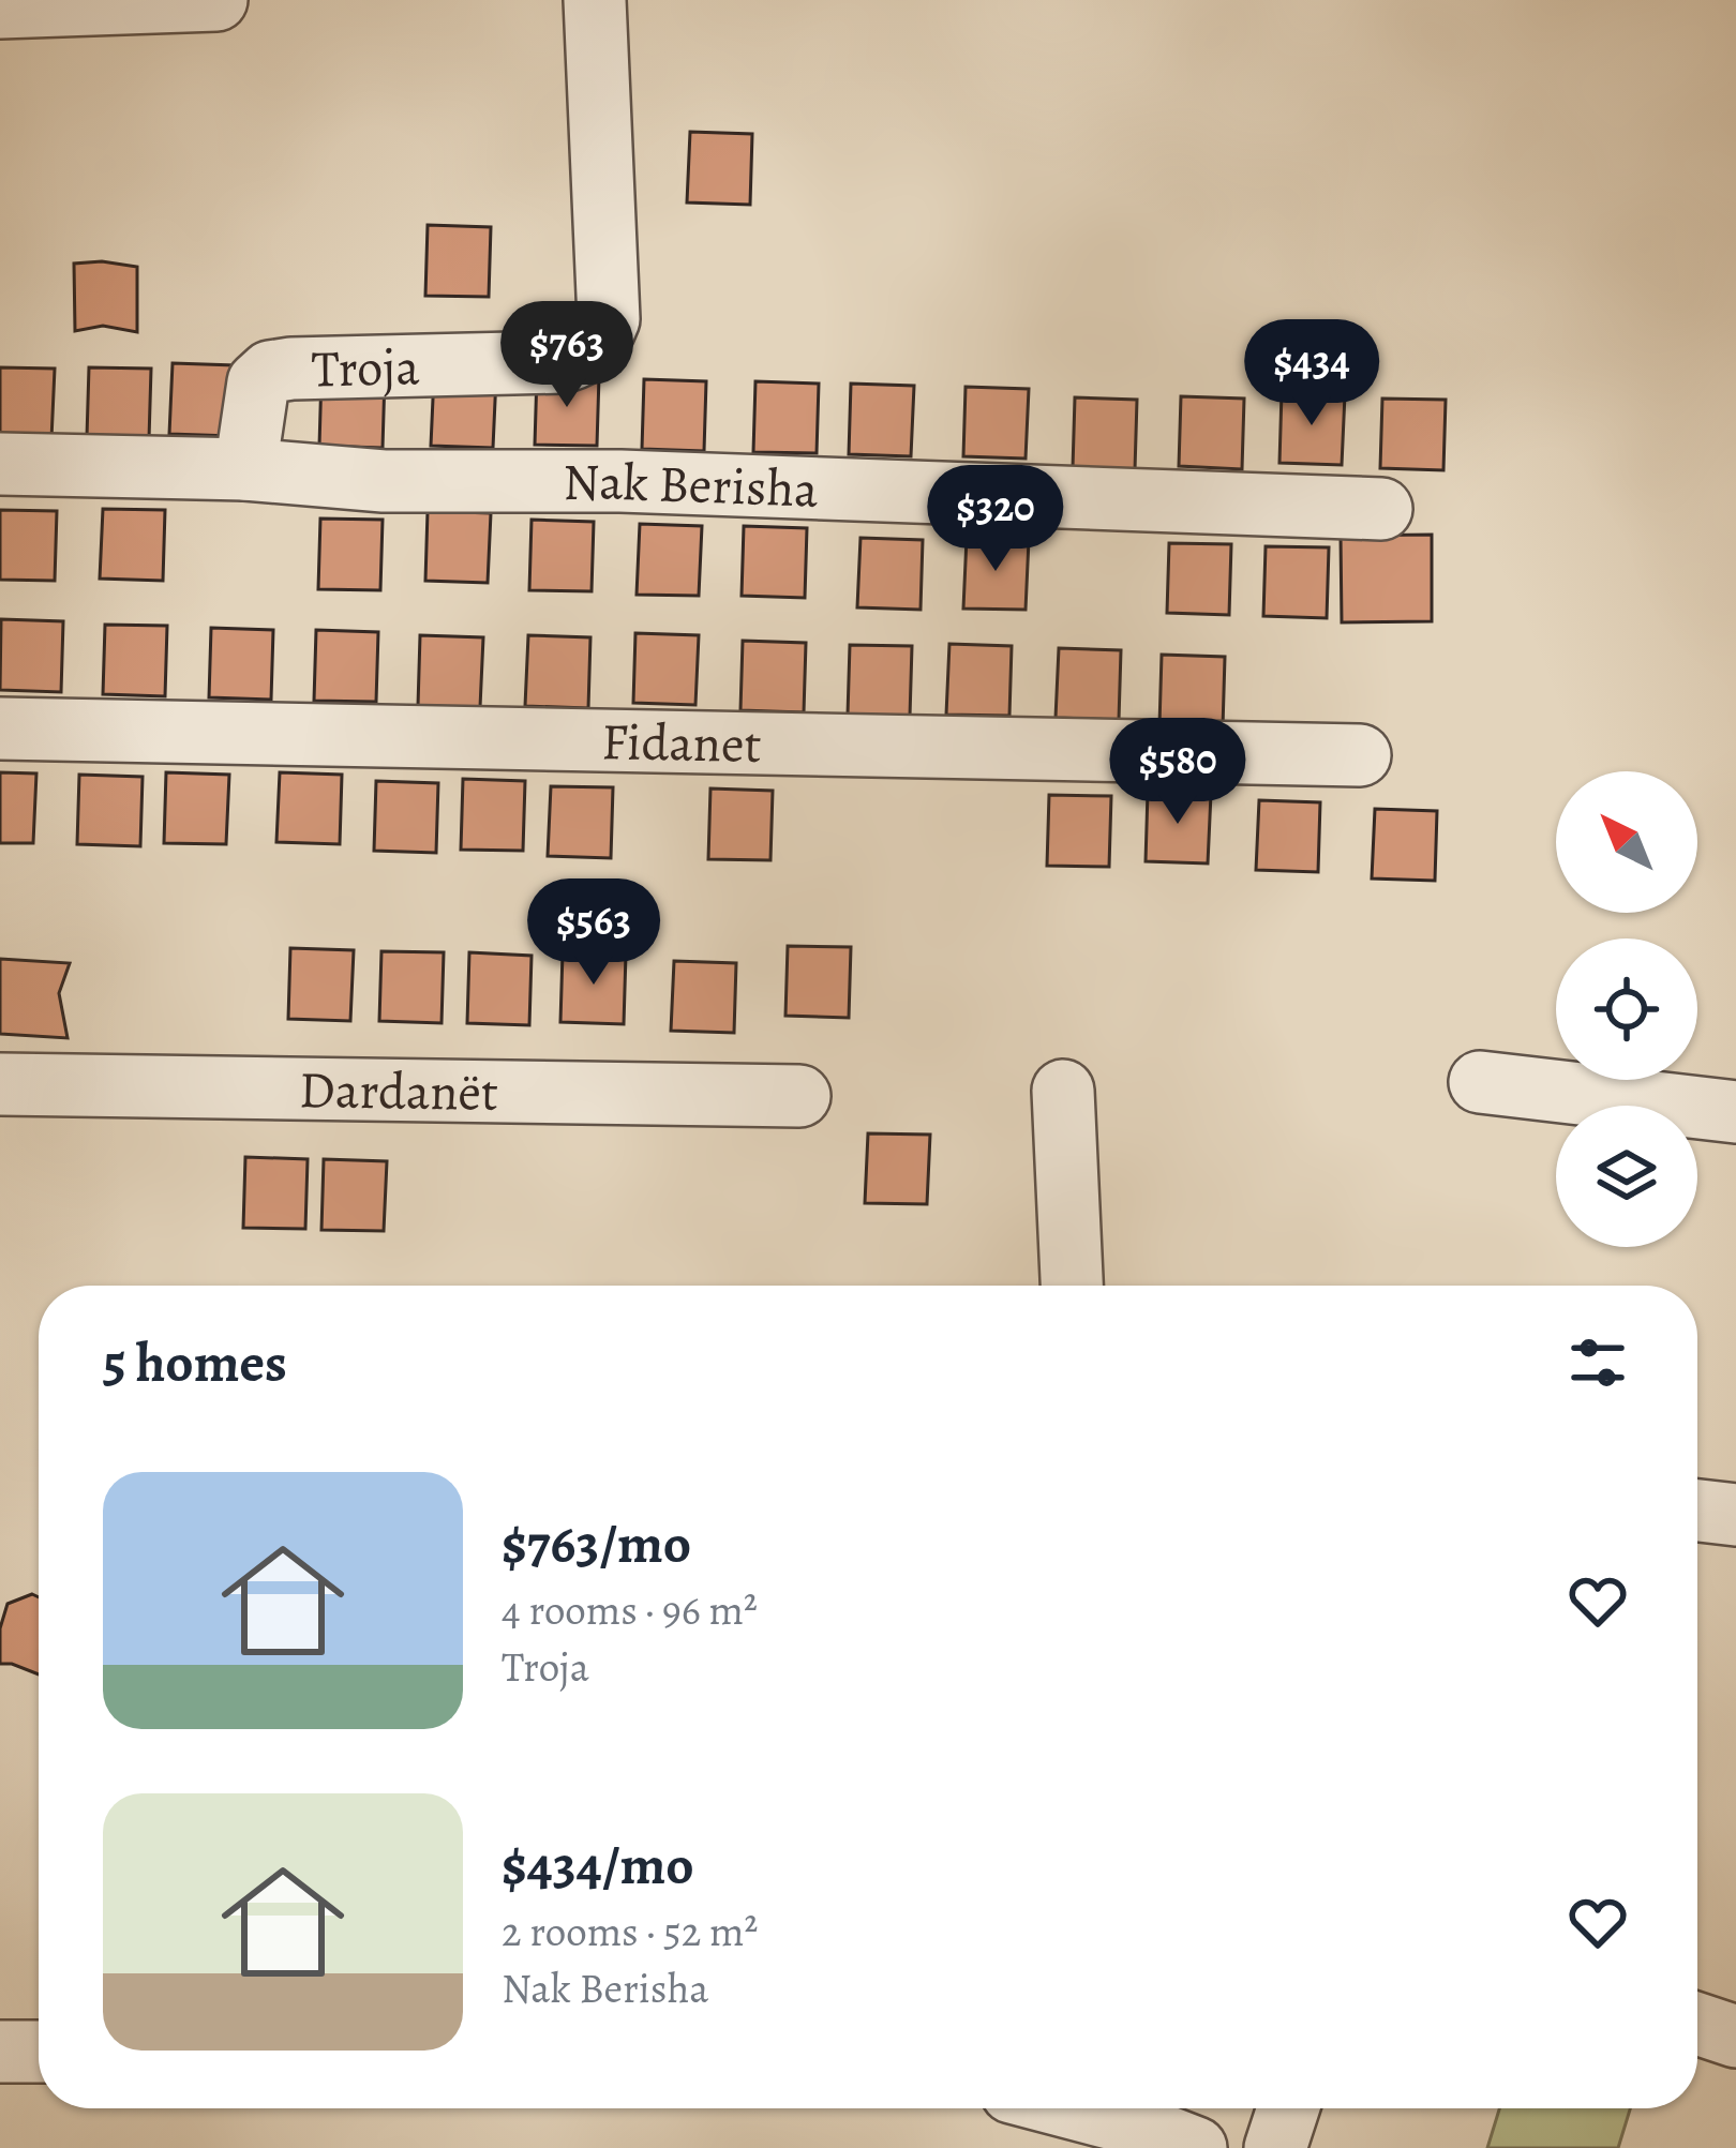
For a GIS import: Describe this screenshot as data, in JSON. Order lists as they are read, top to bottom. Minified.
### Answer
{"streets":{"street":["Troja","Nak Berisha","Fidanet","Dardanët"]},"crossings":[["Troja","Nak Berisha"]],"north":"top left","page":{"price":["$763","$434","$320","$580","$563"],"heading":"5 homes","list":[{"name":"$763/mo","note":"4 rooms · 96 m² · Troja"},{"name":"$434/mo","note":"2 rooms · 52 m² · Nak Berisha"}]}}
